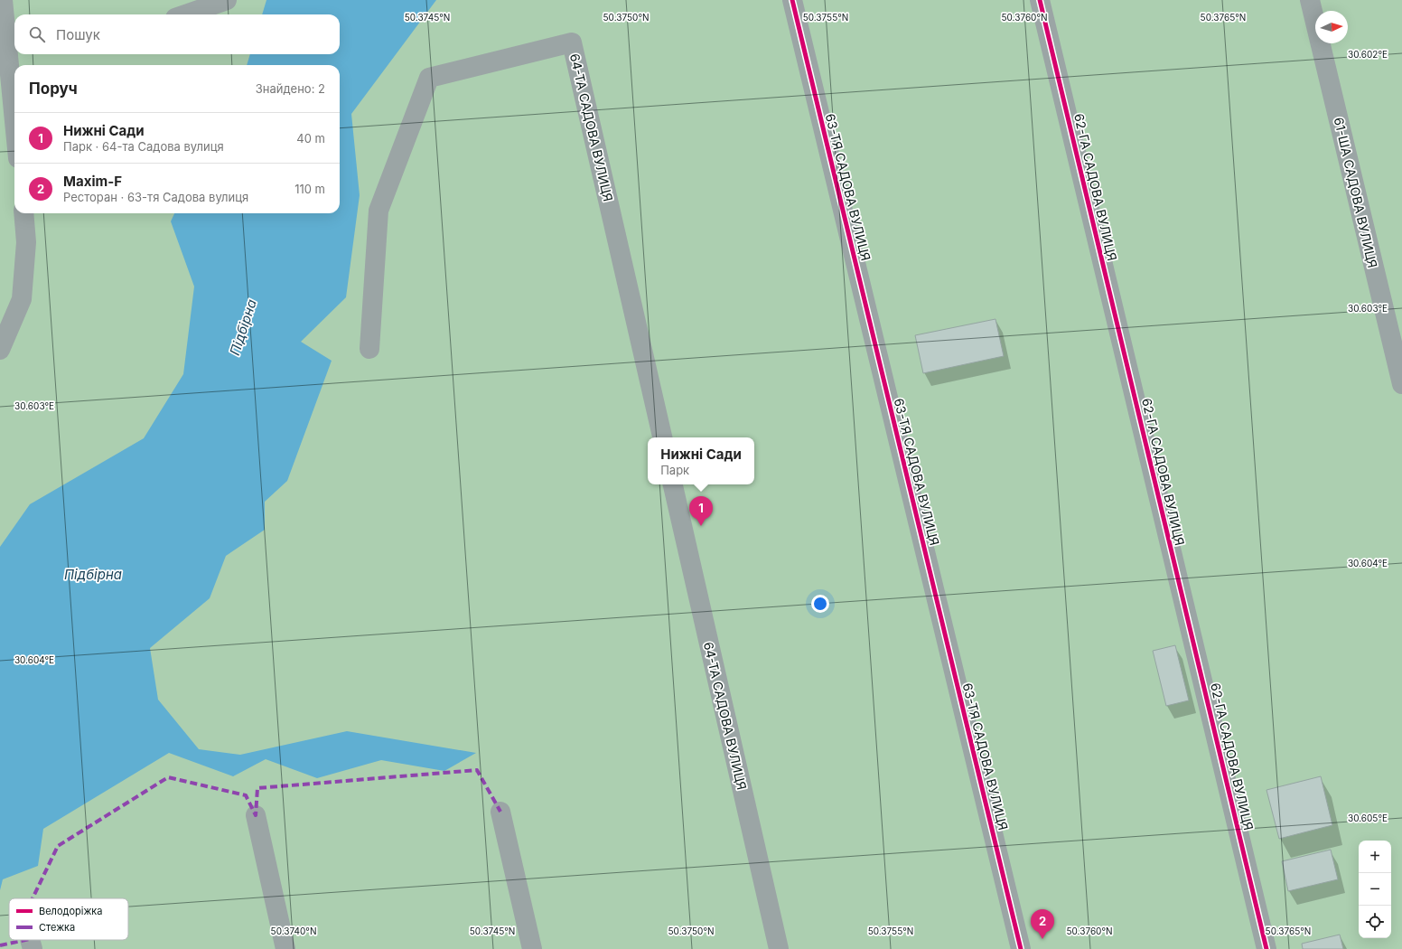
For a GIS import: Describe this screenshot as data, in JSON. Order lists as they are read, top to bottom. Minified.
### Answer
{"streets":{"street":["64-ТА САДОВА ВУЛИЦЯ","63-ТЯ САДОВА ВУЛИЦЯ","62-ГА САДОВА ВУЛИЦЯ","61-ША САДОВА ВУЛИЦЯ"]},"water":["Підбірна"],"legend":["Велодоріжка","Стежка"],"north":"right","page":{"search":"Пошук","heading":["Поруч","Знайдено: 2"],"list":[{"mark":"1","name":"Нижні Сади","note":"Парк · 64-та Садова вулиця","value":"40 m"},{"mark":"2","name":"Maxim-F","note":"Ресторан · 63-тя Садова вулиця","value":"110 m"}],"popup":["Нижні Сади","Парк"],"pins":["1","2"],"map_buttons":["+","−"]},"coordinates":["50.3745°N","50.3750°N","50.3755°N","50.3760°N","50.3765°N","30.602°E","30.603°E","30.604°E","30.605°E","50.3740°N"]}
